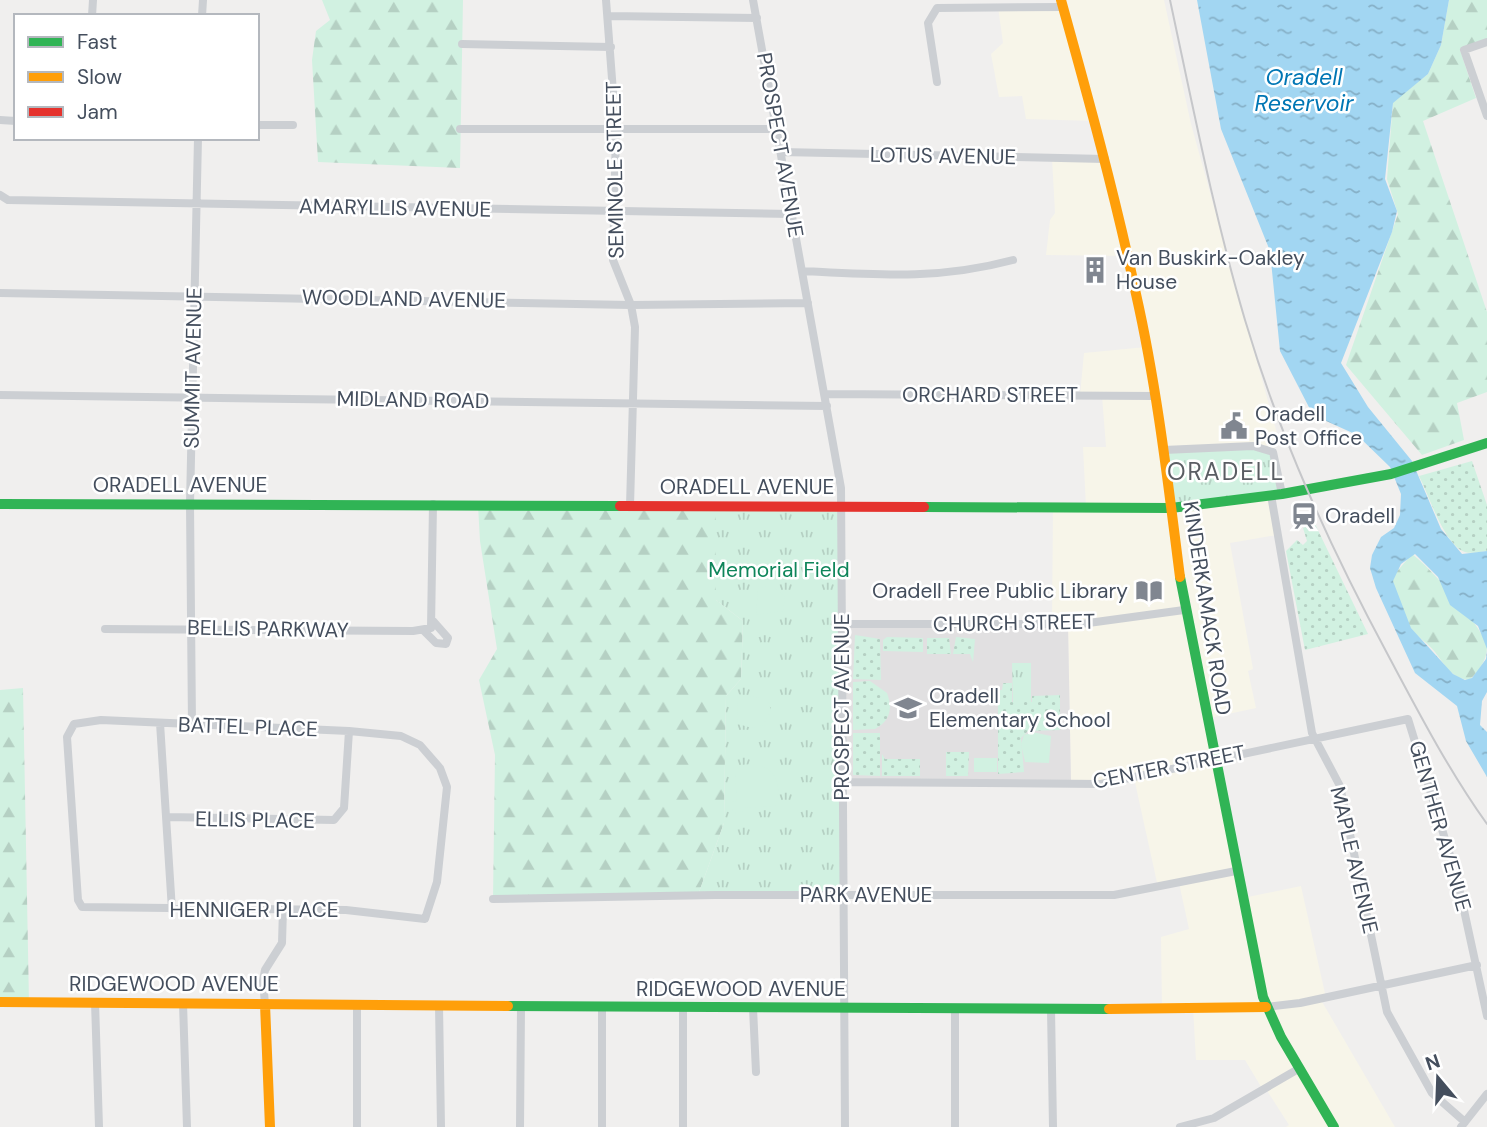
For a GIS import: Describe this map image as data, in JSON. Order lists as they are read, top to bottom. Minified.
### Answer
{"streets":{"main road":["ORADELL AVENUE","KINDERKAMACK ROAD","RIDGEWOOD AVENUE"],"street":["PROSPECT AVENUE","LOTUS AVENUE","SEMINOLE STREET","AMARYLLIS AVENUE","WOODLAND AVENUE","SUMMIT AVENUE","ORCHARD STREET","MIDLAND ROAD","CHURCH STREET","BELLIS PARKWAY","BATTEL PLACE","CENTER STREET","ELLIS PLACE","GENTHER AVENUE","MAPLE AVENUE","PARK AVENUE","HENNIGER PLACE"]},"crossings":[["PROSPECT AVENUE","LOTUS AVENUE"],["PROSPECT AVENUE","AMARYLLIS AVENUE"],["PROSPECT AVENUE","WOODLAND AVENUE"],["PROSPECT AVENUE","ORCHARD STREET"],["PROSPECT AVENUE","MIDLAND ROAD"],["PROSPECT AVENUE","ORADELL AVENUE"],["PROSPECT AVENUE","CHURCH STREET"],["PROSPECT AVENUE","CENTER STREET"],["PROSPECT AVENUE","PARK AVENUE"],["PROSPECT AVENUE","RIDGEWOOD AVENUE"],["LOTUS AVENUE","KINDERKAMACK ROAD"],["SEMINOLE STREET","AMARYLLIS AVENUE"],["SEMINOLE STREET","WOODLAND AVENUE"],["SEMINOLE STREET","MIDLAND ROAD"],["SEMINOLE STREET","ORADELL AVENUE"],["AMARYLLIS AVENUE","SUMMIT AVENUE"],["WOODLAND AVENUE","SUMMIT AVENUE"],["SUMMIT AVENUE","MIDLAND ROAD"],["SUMMIT AVENUE","ORADELL AVENUE"],["SUMMIT AVENUE","BELLIS PARKWAY"],["SUMMIT AVENUE","BATTEL PLACE"],["ORCHARD STREET","KINDERKAMACK ROAD"],["ORADELL AVENUE","KINDERKAMACK ROAD"],["ORADELL AVENUE","BELLIS PARKWAY"],["ORADELL AVENUE","MAPLE AVENUE"],["KINDERKAMACK ROAD","CHURCH STREET"],["KINDERKAMACK ROAD","CENTER STREET"],["KINDERKAMACK ROAD","MAPLE AVENUE"],["KINDERKAMACK ROAD","PARK AVENUE"],["KINDERKAMACK ROAD","RIDGEWOOD AVENUE"],["BATTEL PLACE","ELLIS PLACE"],["BATTEL PLACE","HENNIGER PLACE"],["CENTER STREET","GENTHER AVENUE"],["CENTER STREET","MAPLE AVENUE"],["GENTHER AVENUE","RIDGEWOOD AVENUE"],["MAPLE AVENUE","RIDGEWOOD AVENUE"]],"districts":["ORADELL"],"water":["Oradell Reservoir"],"parks":["Memorial Field"],"places":{"building":["Van Buskirk-Oakley House"],"public building":["Oradell Post Office"],"station":["Oradell"],"library":["Oradell Free Public Library"],"school or university":["Oradell Elementary School"]},"legend":["Fast","Slow","Jam"],"north":"top"}
